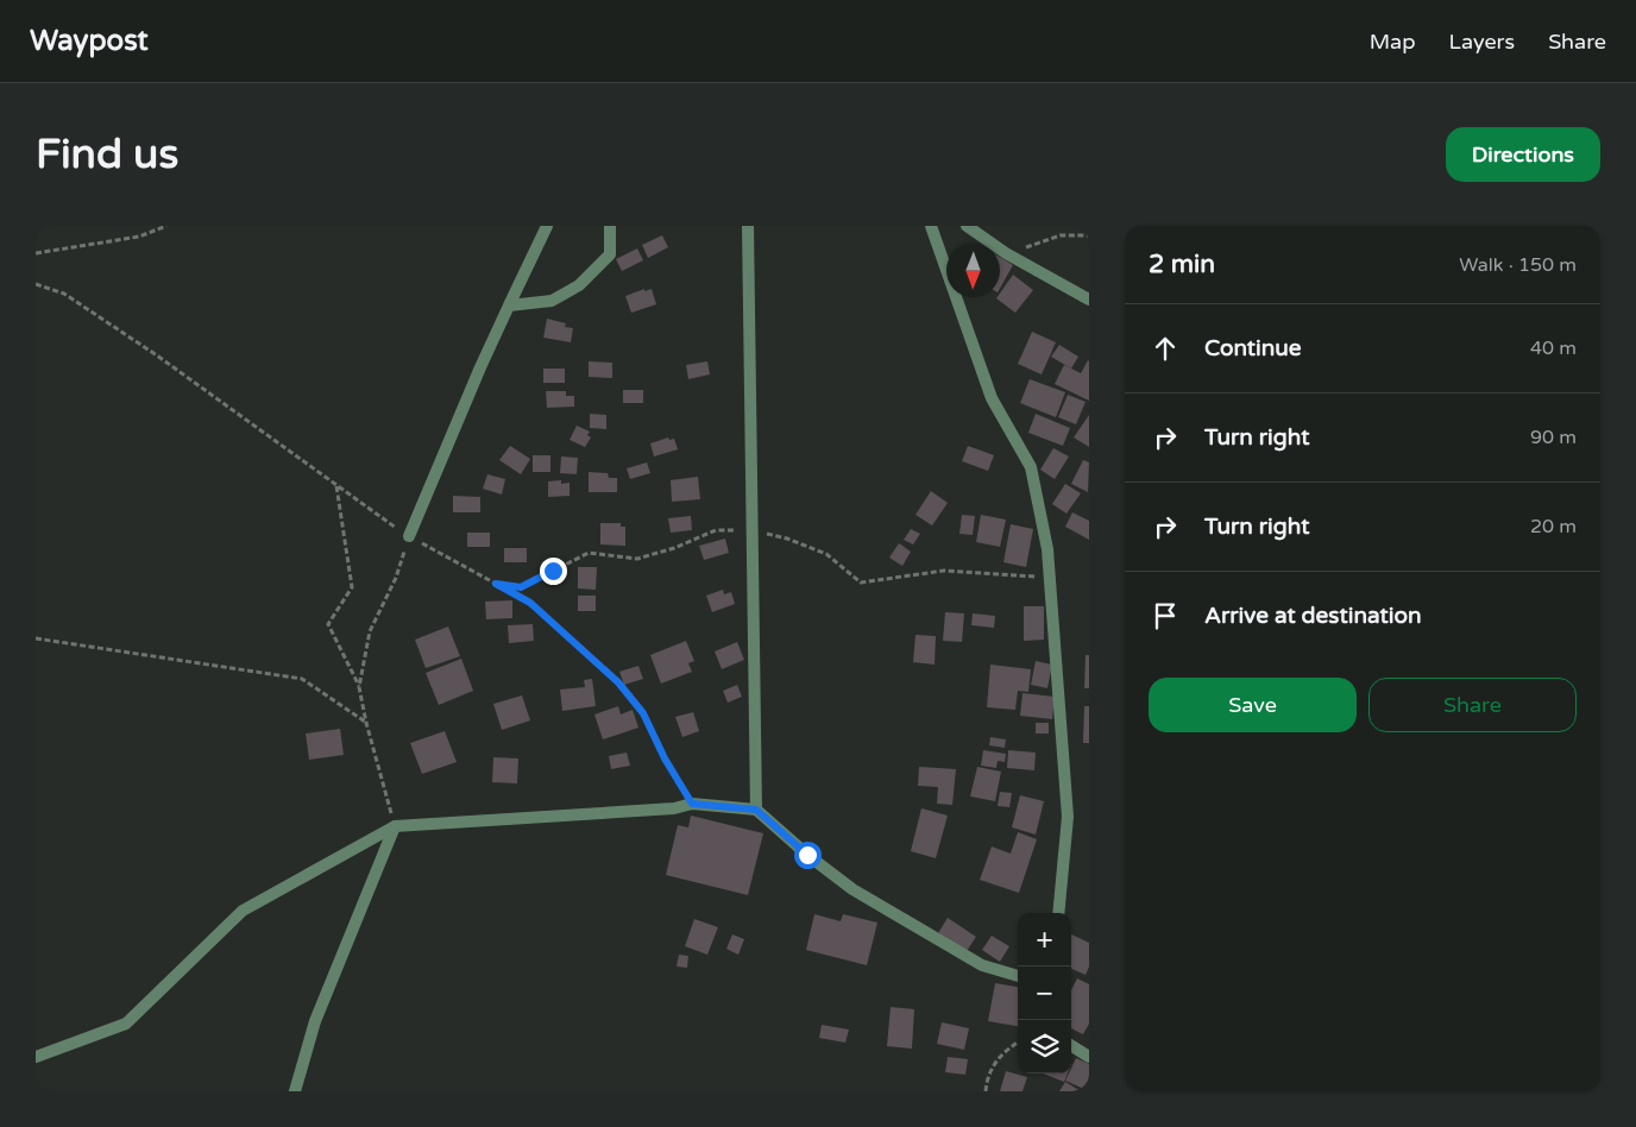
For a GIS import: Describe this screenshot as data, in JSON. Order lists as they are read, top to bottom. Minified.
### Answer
{"north":"bottom","page":{"header":"Waypost","nav":["Map","Layers","Share"],"buttons":["Directions",["Save","Share"]],"title":"Find us","heading":["2 min","Walk · 150 m"],"list":[["Continue","40 m"],["Turn right","90 m"],["Turn right","20 m"],"Arrive at destination"],"map_buttons":["+","−"]}}
